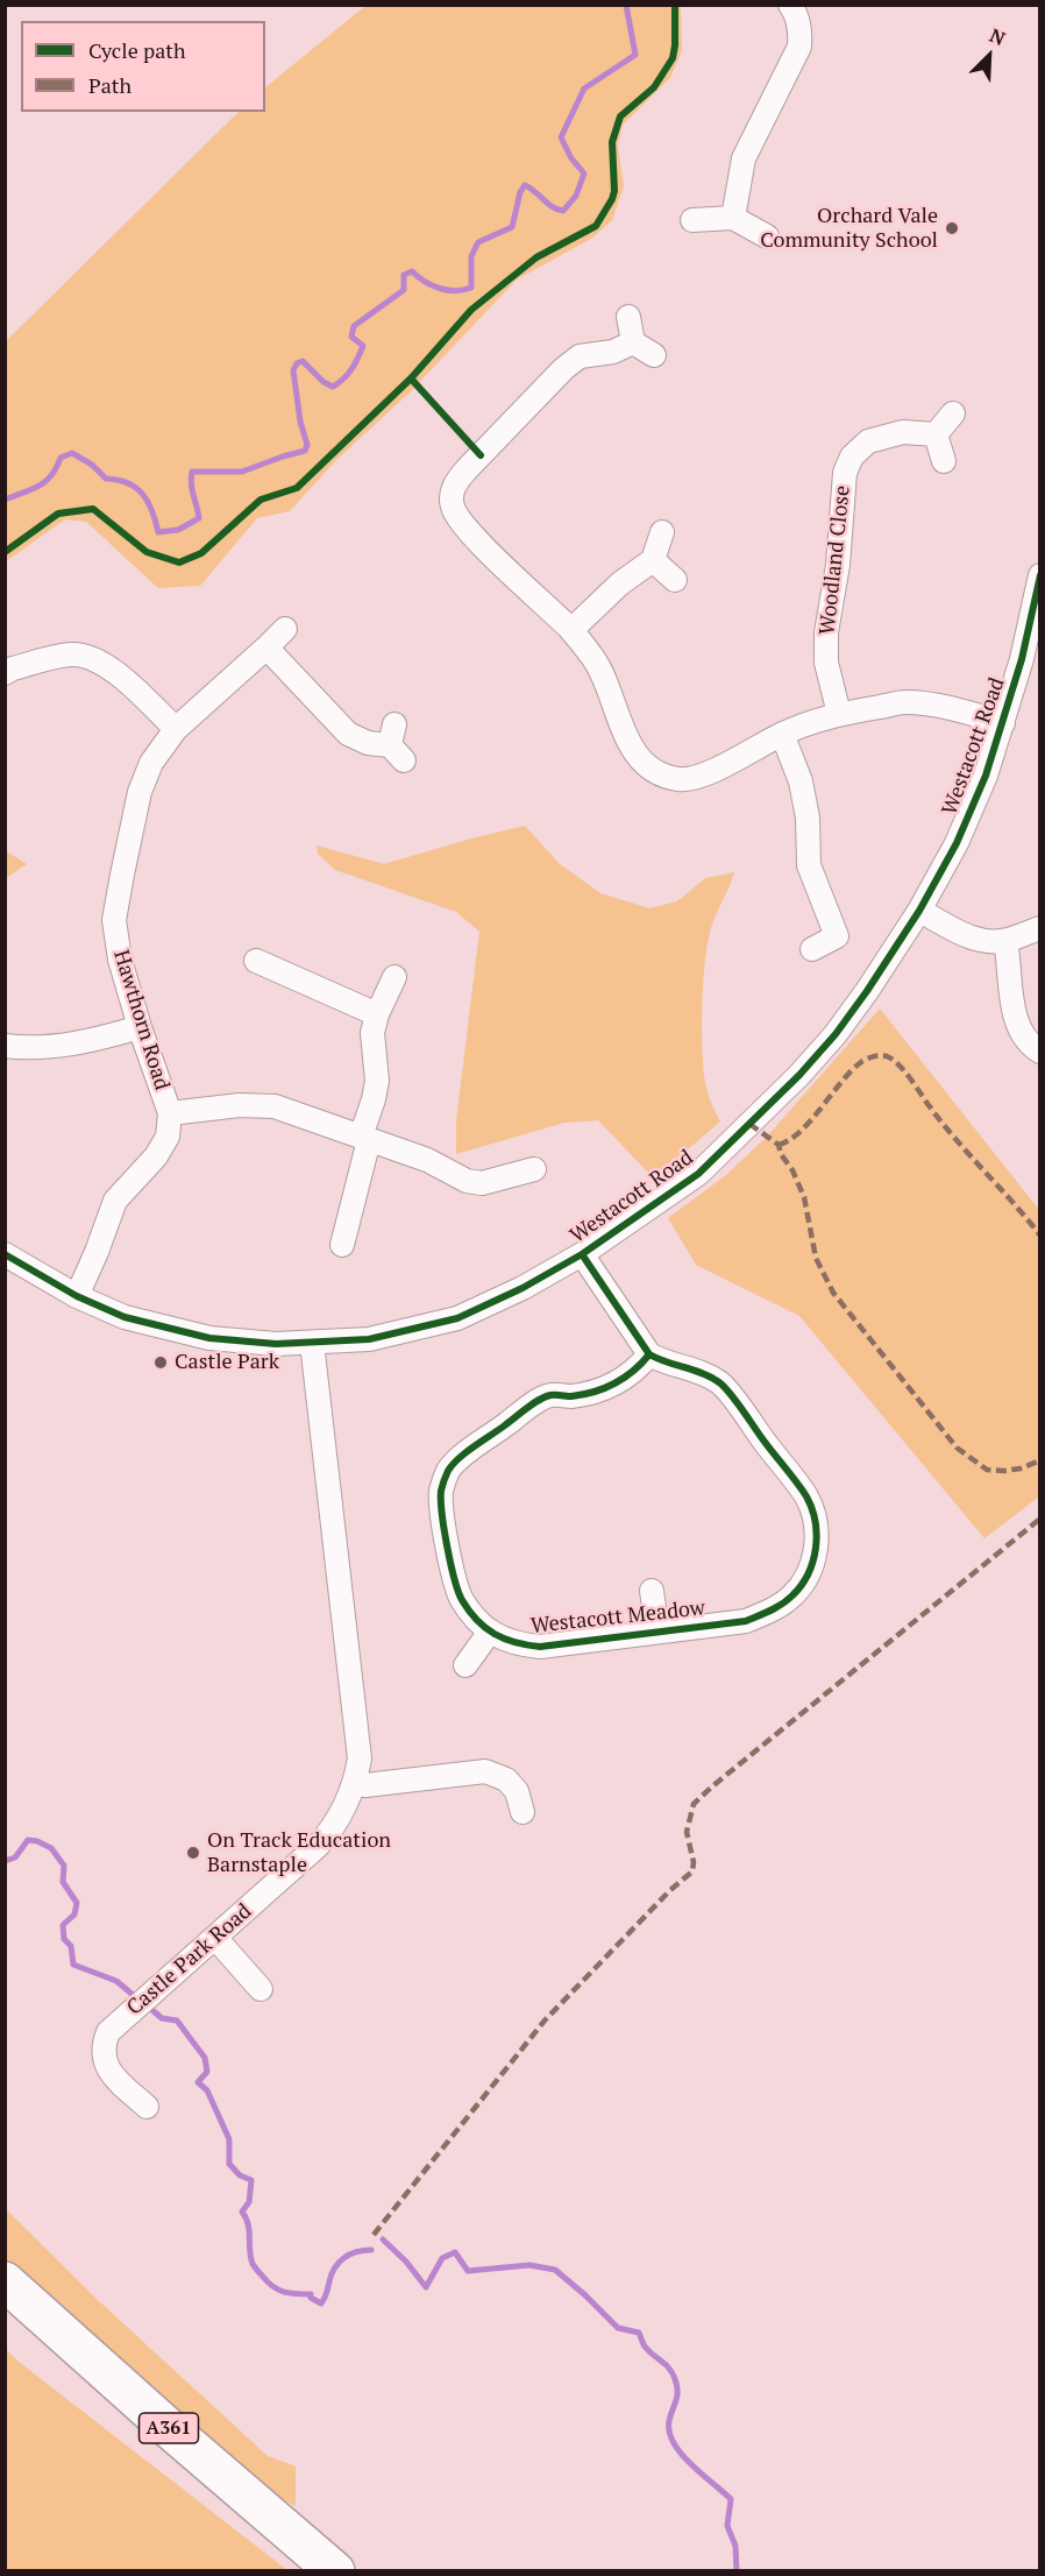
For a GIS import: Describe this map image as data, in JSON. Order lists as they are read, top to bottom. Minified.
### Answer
{"streets":{"highway":["A361"],"street":["Woodland Close","Westacott Road","Hawthorn Road","Westacott Meadow","Castle Park Road"]},"crossings":[["Westacott Road","Hawthorn Road"],["Westacott Road","Castle Park Road"]],"places":["Orchard Vale Community School","Castle Park","On Track Education Barnstaple"],"legend":["Cycle path","Path"],"north":"top right"}
